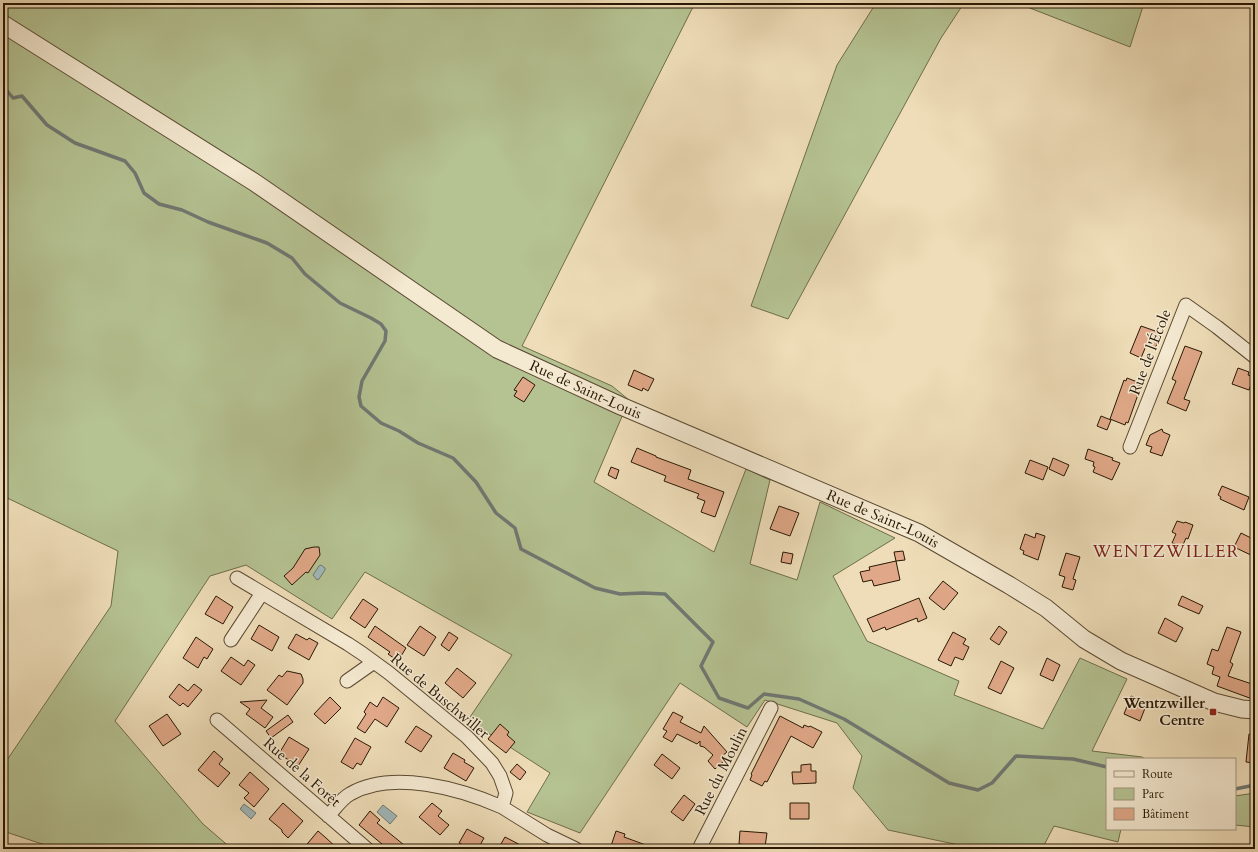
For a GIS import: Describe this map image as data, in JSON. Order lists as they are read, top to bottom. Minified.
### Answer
{"streets":{"street":["Rue de l'École","Rue de Saint-Louis","Rue de Buschwiller","Rue du Moulin","Rue de la Forêt"]},"districts":["WENTZWILLER"],"places":{"transit":["Wentzwiller Centre"]},"legend":["Route","Parc","Bâtiment"]}
